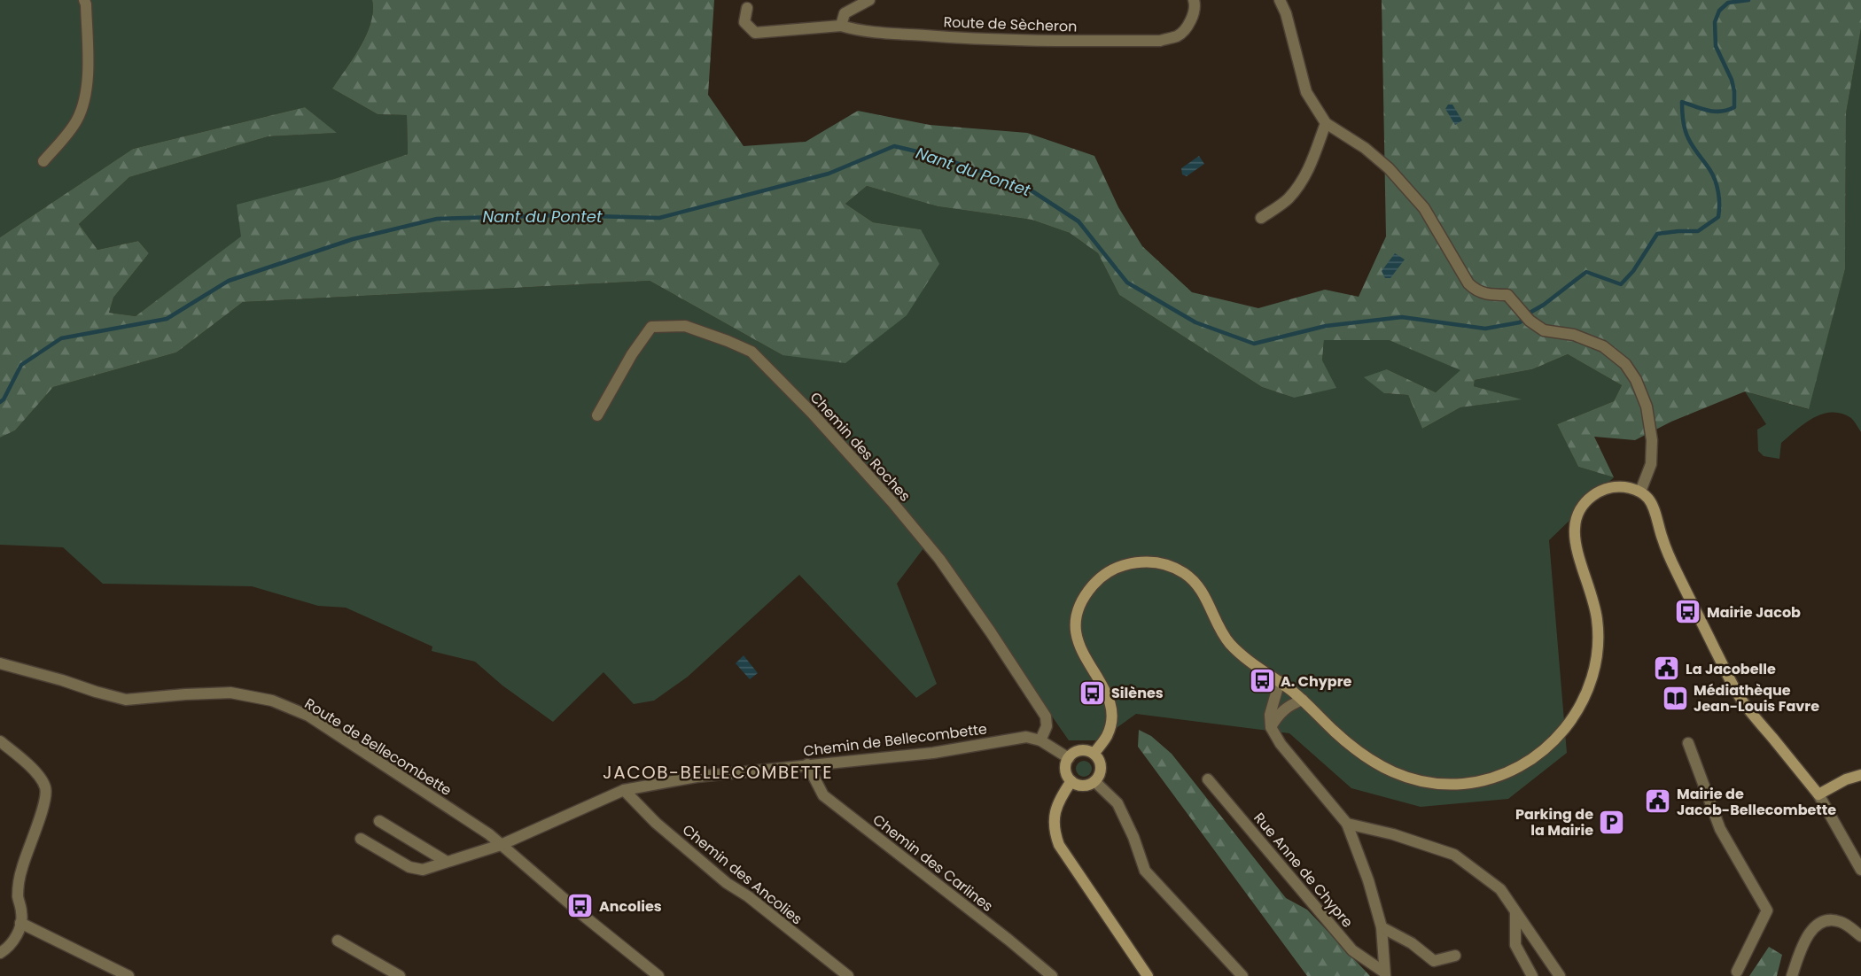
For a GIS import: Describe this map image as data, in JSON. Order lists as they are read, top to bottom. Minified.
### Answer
{"streets":{"street":["Route de Sècheron","Chemin des Roches","Chemin de Bellecombette","Route de Bellecombette","Chemin des Carlines","Rue Anne de Chypre","Chemin des Ancolies"]},"crossings":[["Chemin des Roches","Chemin de Bellecombette"],["Chemin de Bellecombette","Route de Bellecombette"],["Chemin de Bellecombette","Chemin des Carlines"],["Chemin de Bellecombette","Chemin des Ancolies"]],"districts":["JACOB-BELLECOMBETTE"],"water":["Nant du Pontet"],"places":{"bus stop":["Mairie Jacob","A. Chypre","Silènes","Ancolies"],"public building":["La Jacobelle","Mairie de Jacob-Bellecombette"],"library":["Médiathèque Jean-Louis Favre"],"parking":["Parking de la Mairie"]}}
